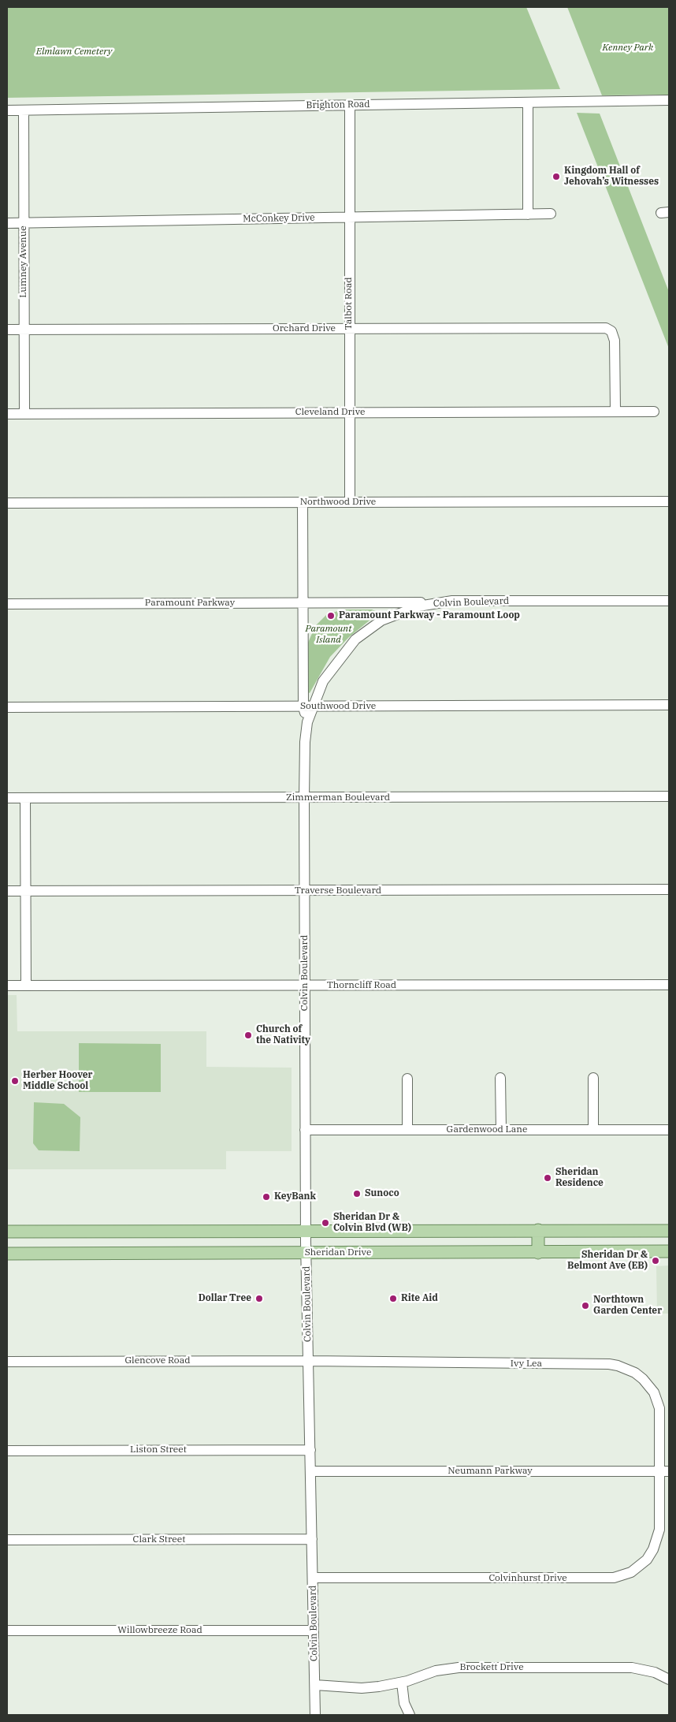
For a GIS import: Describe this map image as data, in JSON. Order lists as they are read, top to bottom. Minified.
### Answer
{"streets":{"main road":["Sheridan Drive"],"street":["Brighton Road","McConkey Drive","Lumney Avenue","Talbot Road","Orchard Drive","Cleveland Drive","Northwood Drive","Colvin Boulevard","Paramount Parkway","Southwood Drive","Zimmerman Boulevard","Traverse Boulevard","Thorncliff Road","Gardenwood Lane","Glencove Road","Ivy Lea","Liston Street","Neumann Parkway","Clark Street","Colvinhurst Drive","Willowbreeze Road","Brockett Drive"]},"crossings":[["Brighton Road","Lumney Avenue"],["Brighton Road","Talbot Road"],["McConkey Drive","Lumney Avenue"],["McConkey Drive","Talbot Road"],["Lumney Avenue","Orchard Drive"],["Lumney Avenue","Cleveland Drive"],["Talbot Road","Orchard Drive"],["Talbot Road","Cleveland Drive"],["Talbot Road","Northwood Drive"],["Orchard Drive","Cleveland Drive"],["Colvin Boulevard","Paramount Parkway"],["Colvin Boulevard","Southwood Drive"],["Colvin Boulevard","Zimmerman Boulevard"],["Colvin Boulevard","Traverse Boulevard"],["Colvin Boulevard","Thorncliff Road"],["Colvin Boulevard","Gardenwood Lane"],["Colvin Boulevard","Sheridan Drive"],["Colvin Boulevard","Glencove Road"],["Colvin Boulevard","Ivy Lea"],["Colvin Boulevard","Liston Street"],["Colvin Boulevard","Neumann Parkway"],["Colvin Boulevard","Clark Street"],["Colvin Boulevard","Colvinhurst Drive"],["Colvin Boulevard","Willowbreeze Road"],["Colvin Boulevard","Brockett Drive"],["Glencove Road","Ivy Lea"],["Ivy Lea","Neumann Parkway"],["Ivy Lea","Colvinhurst Drive"],["Neumann Parkway","Colvinhurst Drive"]],"parks":["Kenney Park","Elmlawn Cemetery","Paramount Island"],"places":["Kingdom Hall of Jehovah’s Witnesses","Paramount Parkway - Paramount Loop","Church of the Nativity","Herber Hoover Middle School","Sheridan Residence","Sunoco","KeyBank","Sheridan Dr & Colvin Blvd (WB)","Sheridan Dr & Belmont Ave (EB)","Dollar Tree","Rite Aid","Northtown Garden Center"]}
